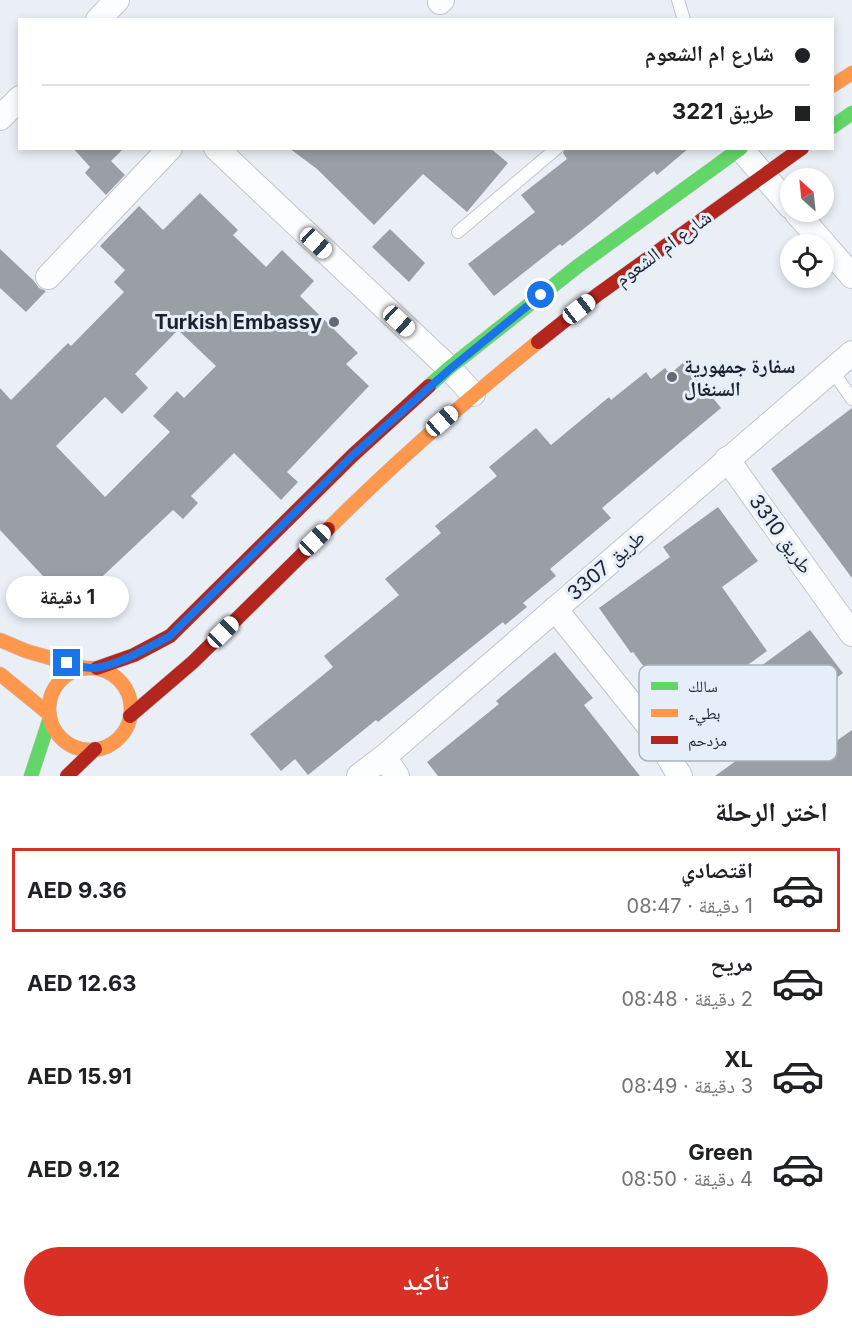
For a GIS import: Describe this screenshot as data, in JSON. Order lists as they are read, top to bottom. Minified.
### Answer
{"streets":{"street":["شارع ام الشعوم","طريق 3310","طريق 3307"]},"crossings":[["طريق 3310","طريق 3307"]],"places":["Turkish Embassy","سفارة جمهورية السنغال"],"legend":["سالك","بطيء","مزدحم"],"north":"top left","page":{"banner":["شارع ام الشعوم","طريق 3221"],"bubble":"1 دقيقة","heading":"اختر الرحلة","list":[{"name":"اقتصادي","note":"1 دقيقة · 08:47","value":"AED 9.36"},{"name":"مريح","note":"2 دقيقة · 08:48","value":"AED 12.63"},{"name":"XL","note":"3 دقيقة · 08:49","value":"AED 15.91"},{"name":"Green","note":"4 دقيقة · 08:50","value":"AED 9.12"}],"buttons":"تأكيد"}}
